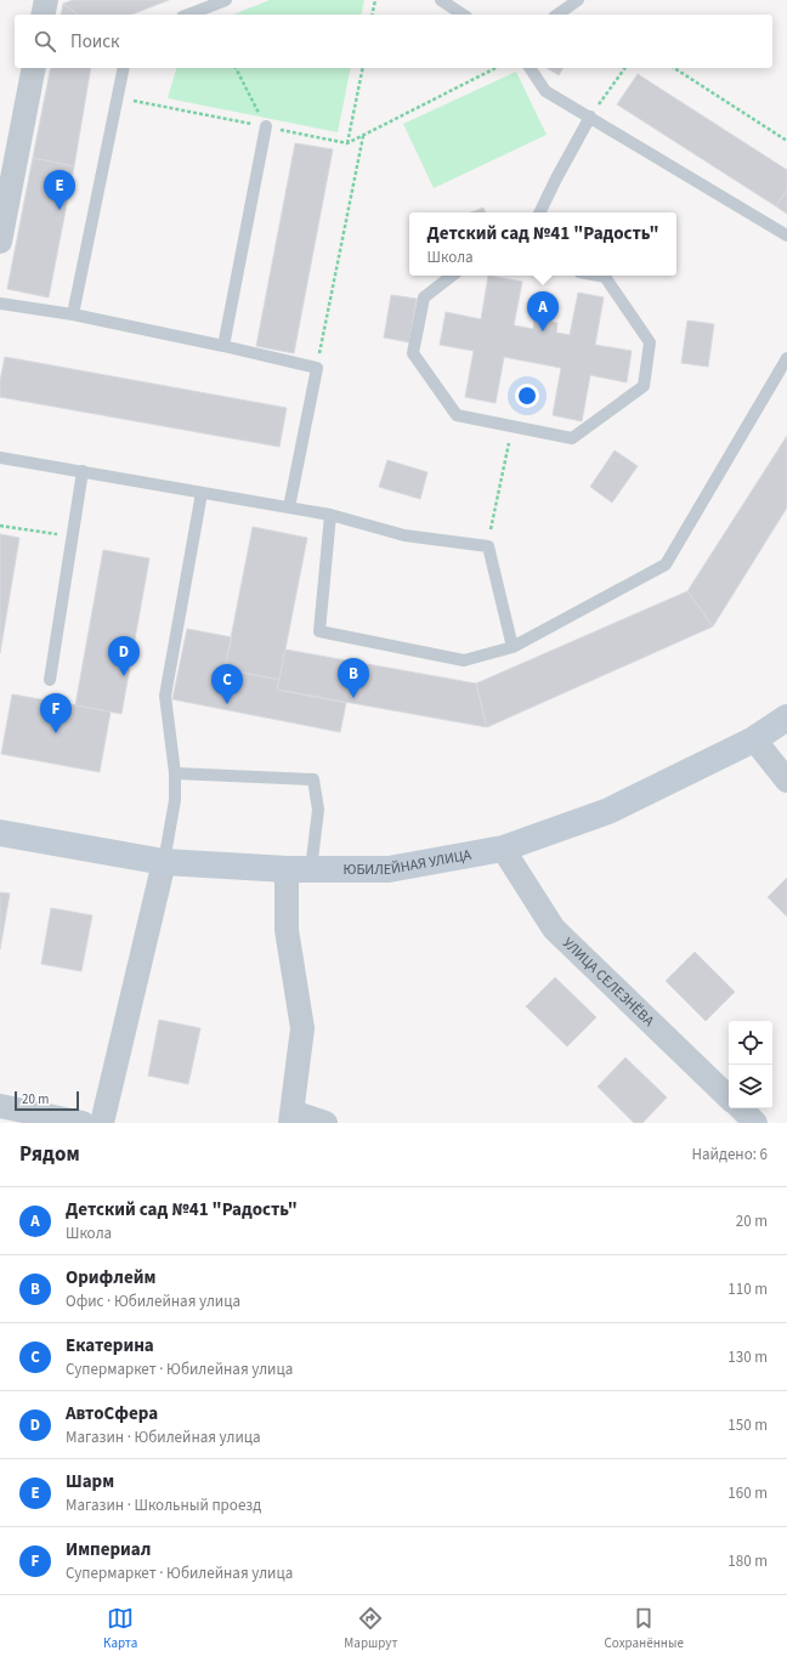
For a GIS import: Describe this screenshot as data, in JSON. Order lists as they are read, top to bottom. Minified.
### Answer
{"streets":{"street":["ЮБИЛЕЙНАЯ УЛИЦА","УЛИЦА СЕЛЕЗНЁВА"]},"crossings":[["ЮБИЛЕЙНАЯ УЛИЦА","УЛИЦА СЕЛЕЗНЁВА"]],"scale_bar":"20 m","page":{"search":"Поиск","pins":["E","A","D","B","C","F"],"popup":["Детский сад №41 \"Радость\"","Школа"],"scale":"20 m","heading":["Рядом","Найдено: 6"],"list":[{"mark":"A","name":"Детский сад №41 \"Радость\"","note":"Школа","value":"20 m"},{"mark":"B","name":"Орифлейм","note":"Офис · Юбилейная улица","value":"110 m"},{"mark":"C","name":"Екатерина","note":"Супермаркет · Юбилейная улица","value":"130 m"},{"mark":"D","name":"АвтоСфера","note":"Магазин · Юбилейная улица","value":"150 m"},{"mark":"E","name":"Шарм","note":"Магазин · Школьный проезд","value":"160 m"},{"mark":"F","name":"Империал","note":"Супермаркет · Юбилейная улица","value":"180 m"}],"nav":["Карта","Маршрут","Сохранённые"]}}
